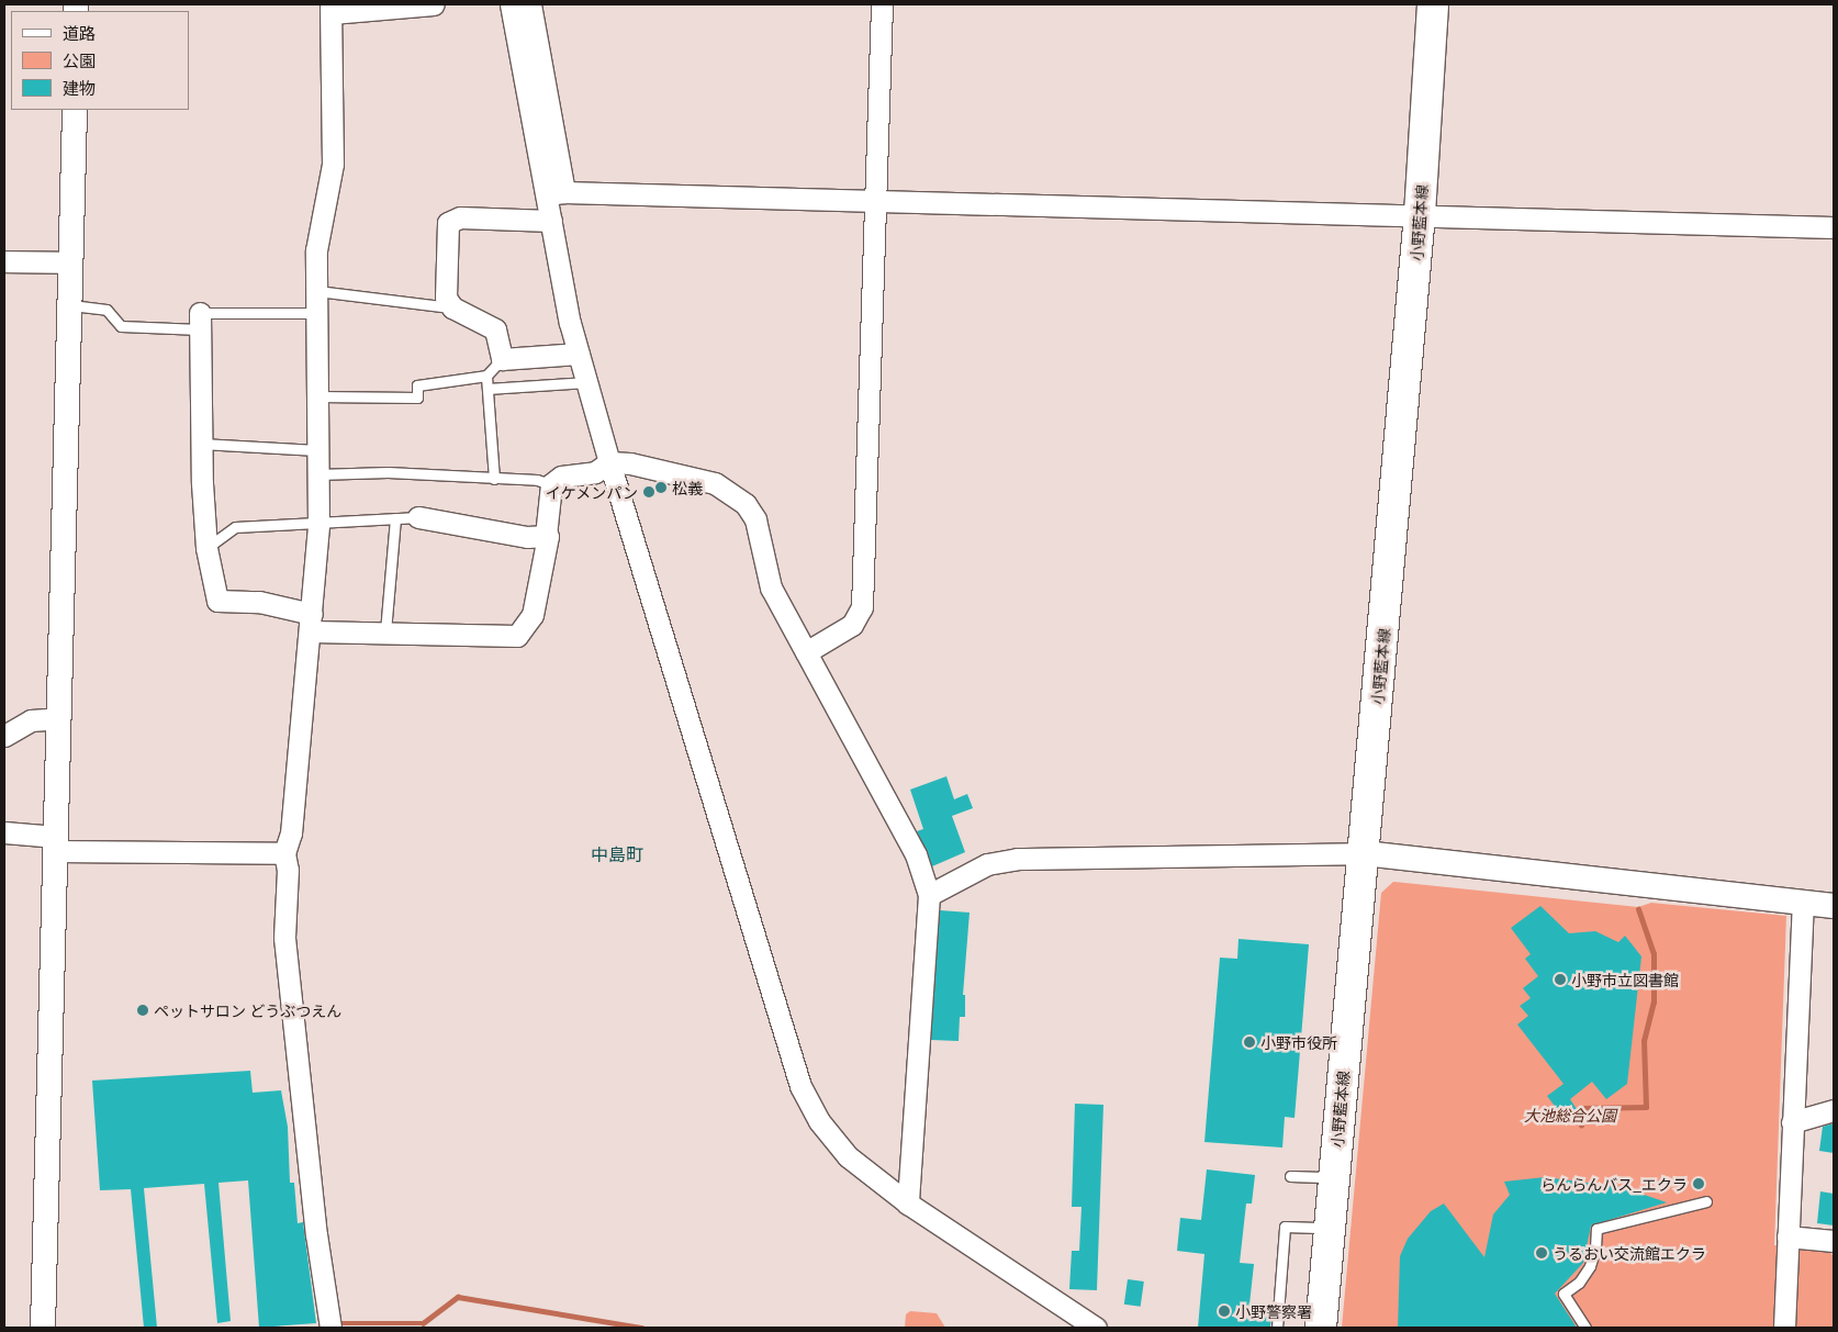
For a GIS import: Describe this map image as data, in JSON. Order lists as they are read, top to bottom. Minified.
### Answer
{"streets":{"main road":["小野藍本線"]},"districts":["中島町"],"parks":["大池総合公園"],"places":["松義","イケメンパン","小野市立図書館","ペットサロン どうぶつえん","小野市役所","らんらんバス_エクラ","うるおい交流館エクラ","小野警察署"],"legend":["道路","公園","建物"]}
